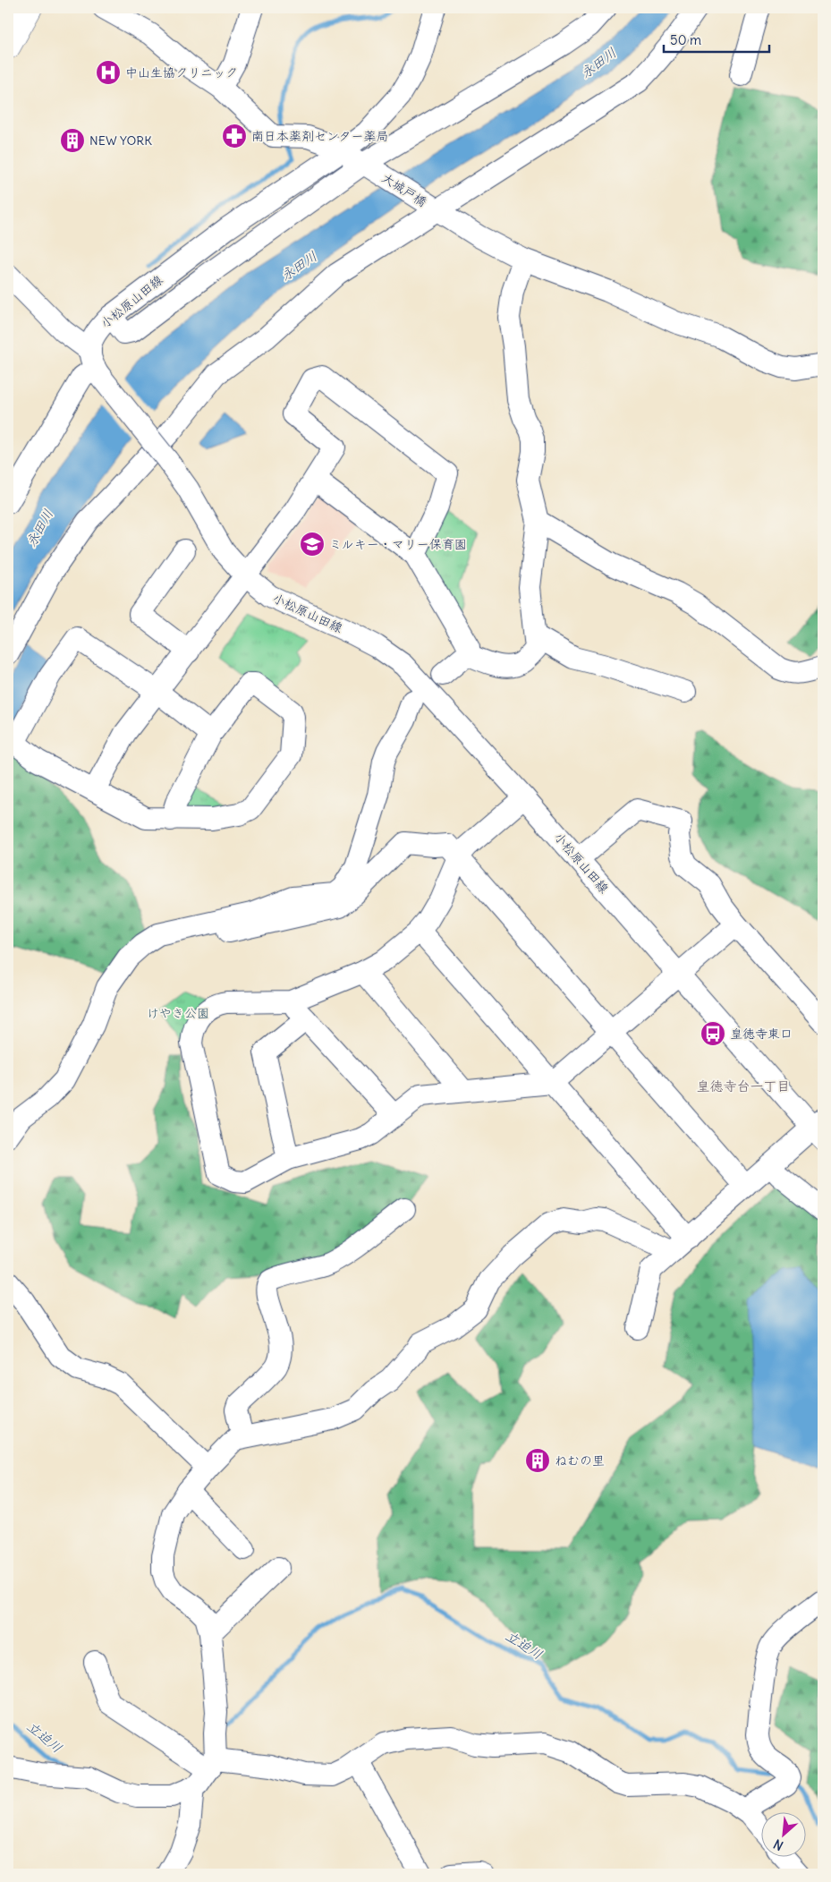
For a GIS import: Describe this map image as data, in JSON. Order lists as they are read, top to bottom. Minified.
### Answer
{"streets":{"street":["大城戸橋","小松原山田線"]},"crossings":[["大城戸橋","小松原山田線"]],"districts":["皇徳寺台一丁目"],"water":["永田川","立迫川"],"parks":["けやき公園"],"places":{"hospital":["中山生協クリニック"],"pharmacy":["南日本薬剤センター薬局"],"building":["NEW YORK","ねむの里"],"school or university":["ミルキー・マリー保育園"],"bus stop":["皇徳寺東口"]},"scale_bar":"50 m","north":"bottom left"}
